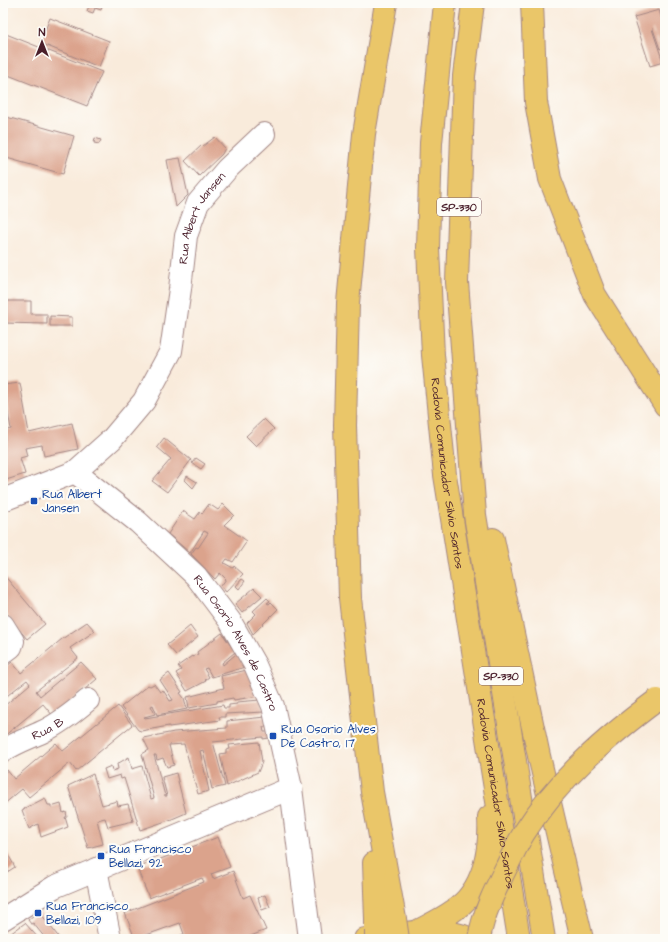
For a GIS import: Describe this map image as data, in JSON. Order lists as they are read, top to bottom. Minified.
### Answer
{"streets":{"highway":["SP-330","Rodovia Comunicador Silvio Santos"],"street":["Rua Albert Jansen","Rua Osorio Alves de Castro","Rua B"]},"crossings":[["Rua Albert Jansen","Rua Osorio Alves de Castro"]],"places":{"transit":["Rua Albert Jansen","Rua Osorio Alves De Castro, 17","Rua Francisco Bellazi, 92","Rua Francisco Bellazi, 109"]},"north":"top"}
